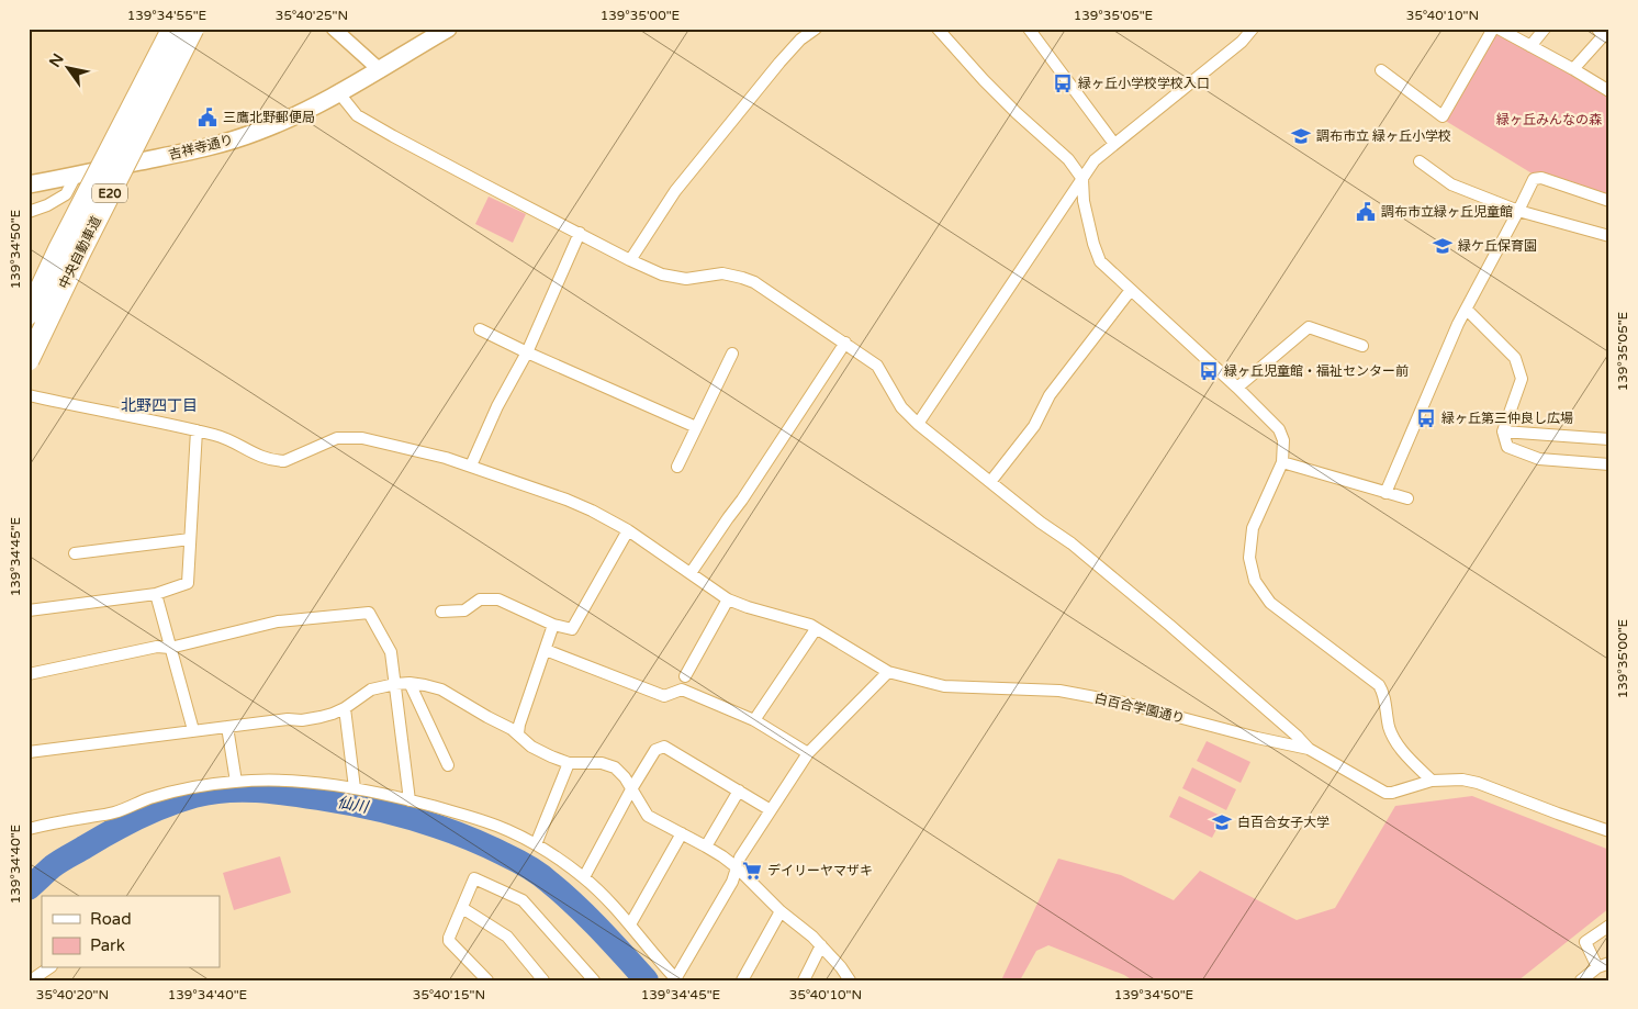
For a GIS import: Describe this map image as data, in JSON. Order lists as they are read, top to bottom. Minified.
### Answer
{"streets":{"highway":["E20","中央自動車道"],"main road":["吉祥寺通り"],"street":["白百合学園通り"]},"districts":["北野四丁目"],"water":["仙川"],"parks":["緑ヶ丘みんなの森"],"places":{"bus stop":["緑ヶ丘小学校学校入口","緑ヶ丘児童館・福祉センター前","緑ヶ丘第三仲良し広場"],"public building":["三鷹北野郵便局","調布市立緑ヶ丘児童館"],"school or university":["調布市立 緑ヶ丘小学校","緑ケ丘保育園","白百合女子大学"],"supermarket":["デイリーヤマザキ"]},"legend":["Road","Park"],"north":"top left","coordinates":["139°34'55\"E","35°40'25\"N","139°35'00\"E","139°35'05\"E","35°40'10\"N","139°34'50\"E","139°34'45\"E","139°34'40\"E","35°40'20\"N","35°40'15\"N"]}
